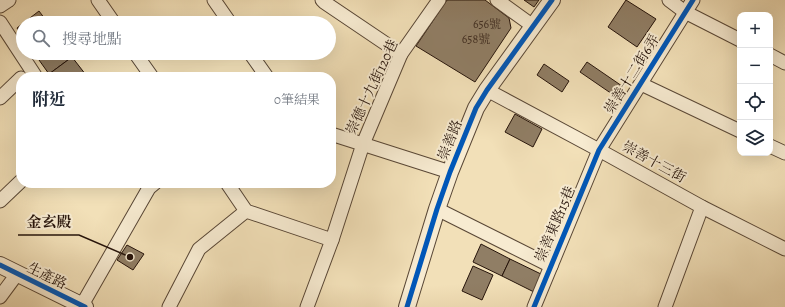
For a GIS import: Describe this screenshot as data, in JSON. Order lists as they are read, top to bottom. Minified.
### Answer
{"streets":{"street":["崇善十二街6弄","崇德十九街120巷","崇善路","崇善十三街","崇善東路15巷","生產路"]},"crossings":[["崇善十二街6弄","崇善十三街"],["崇善十二街6弄","崇善東路15巷"],["崇善路","崇善十三街"],["崇善十三街","崇善東路15巷"]],"places":["金玄殿"],"house_numbers":["656號","658號"],"page":{"map_buttons":["+","−"],"search":"搜尋地點","heading":["附近","0筆結果"]}}
